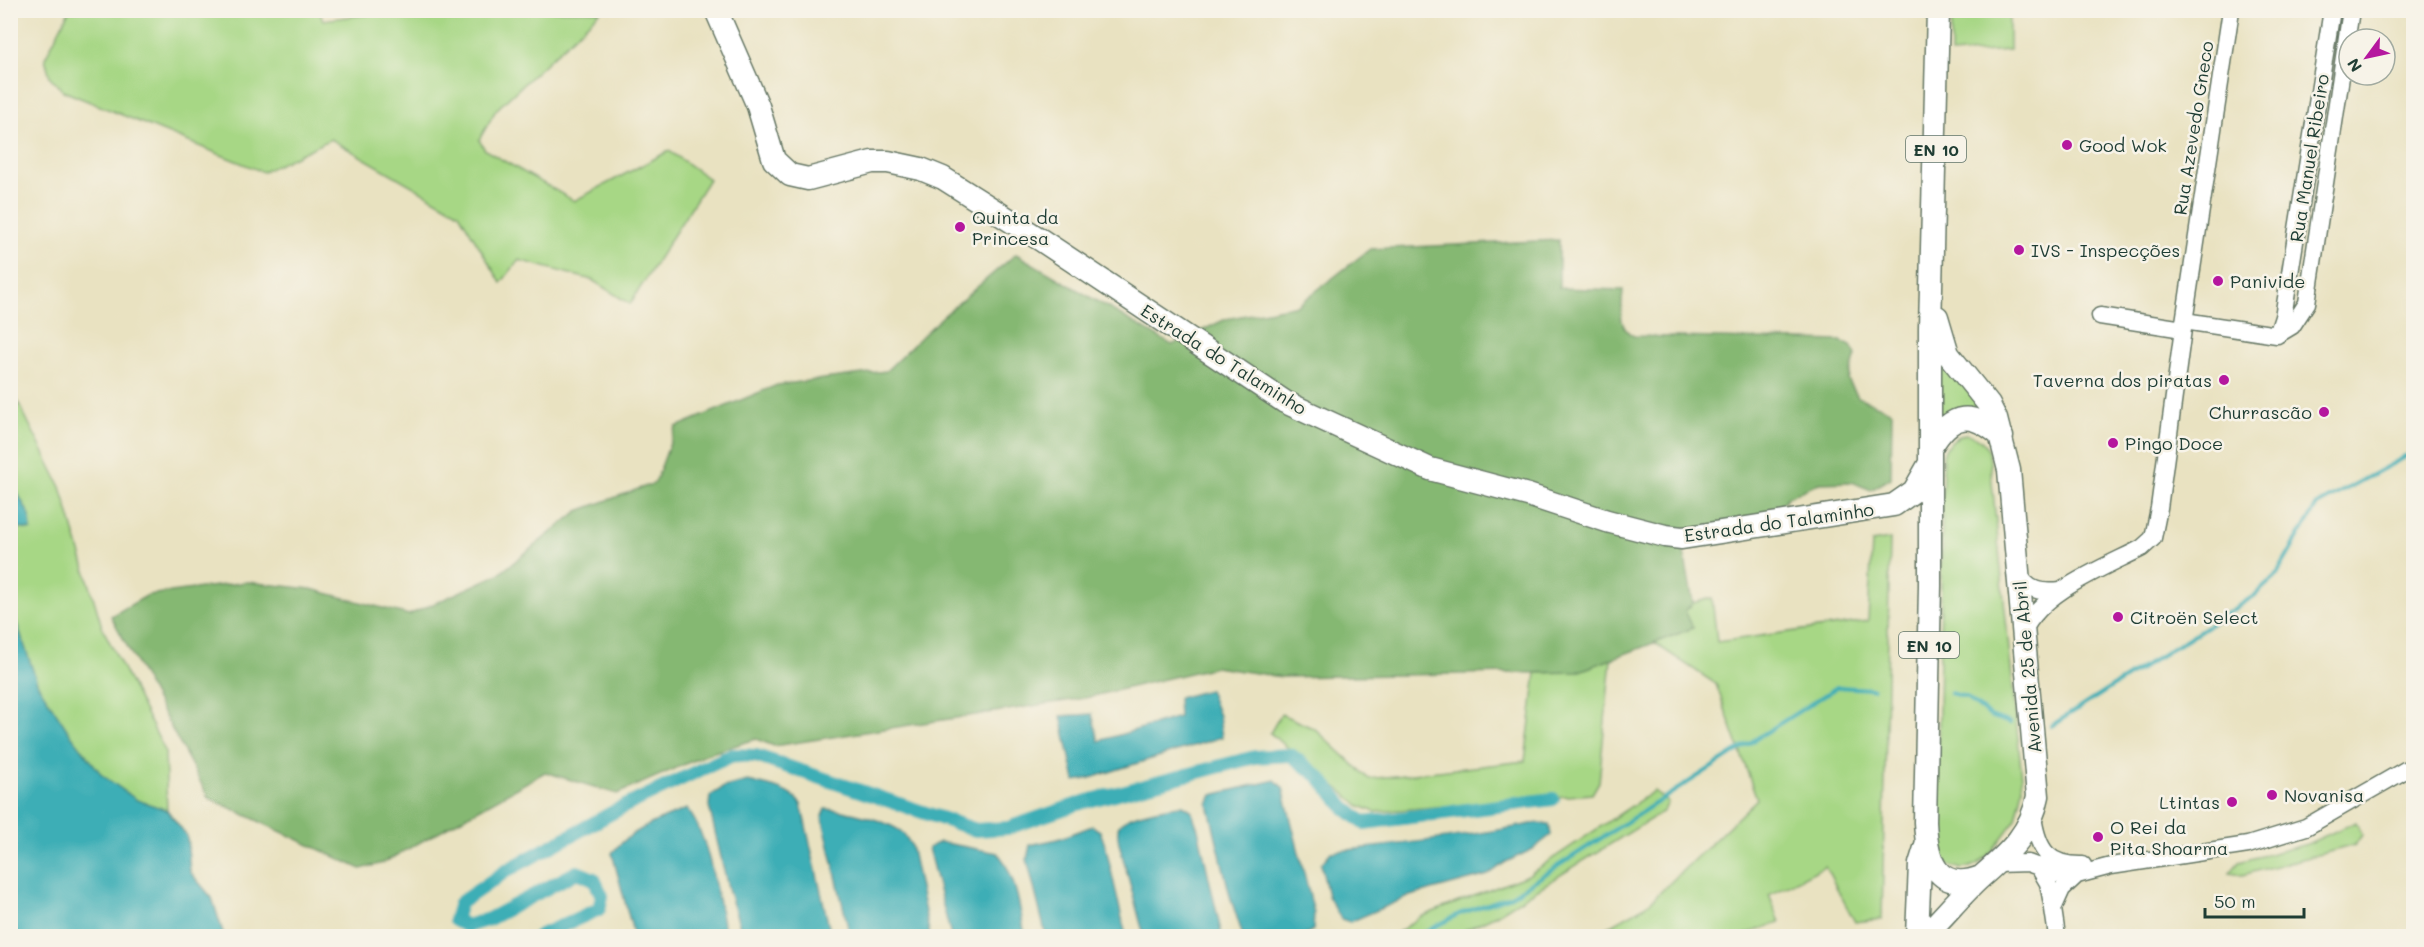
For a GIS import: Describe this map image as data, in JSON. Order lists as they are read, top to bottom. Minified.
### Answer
{"streets":{"main road":["EN 10","Estrada do Talaminho","Avenida 25 de Abril"],"street":["Rua Azevedo Gneco","Rua Manuel Ribeiro"]},"crossings":[["Rua Azevedo Gneco","Avenida 25 de Abril"]],"places":["Good Wok","Quinta da Princesa","IVS - Inspecções","Panivide","Taverna dos piratas","Churrascão","Pingo Doce","Citroën Select","Novanisa","Ltintas","O Rei da Pita Shoarma"],"scale_bar":"50 m","north":"bottom left"}
